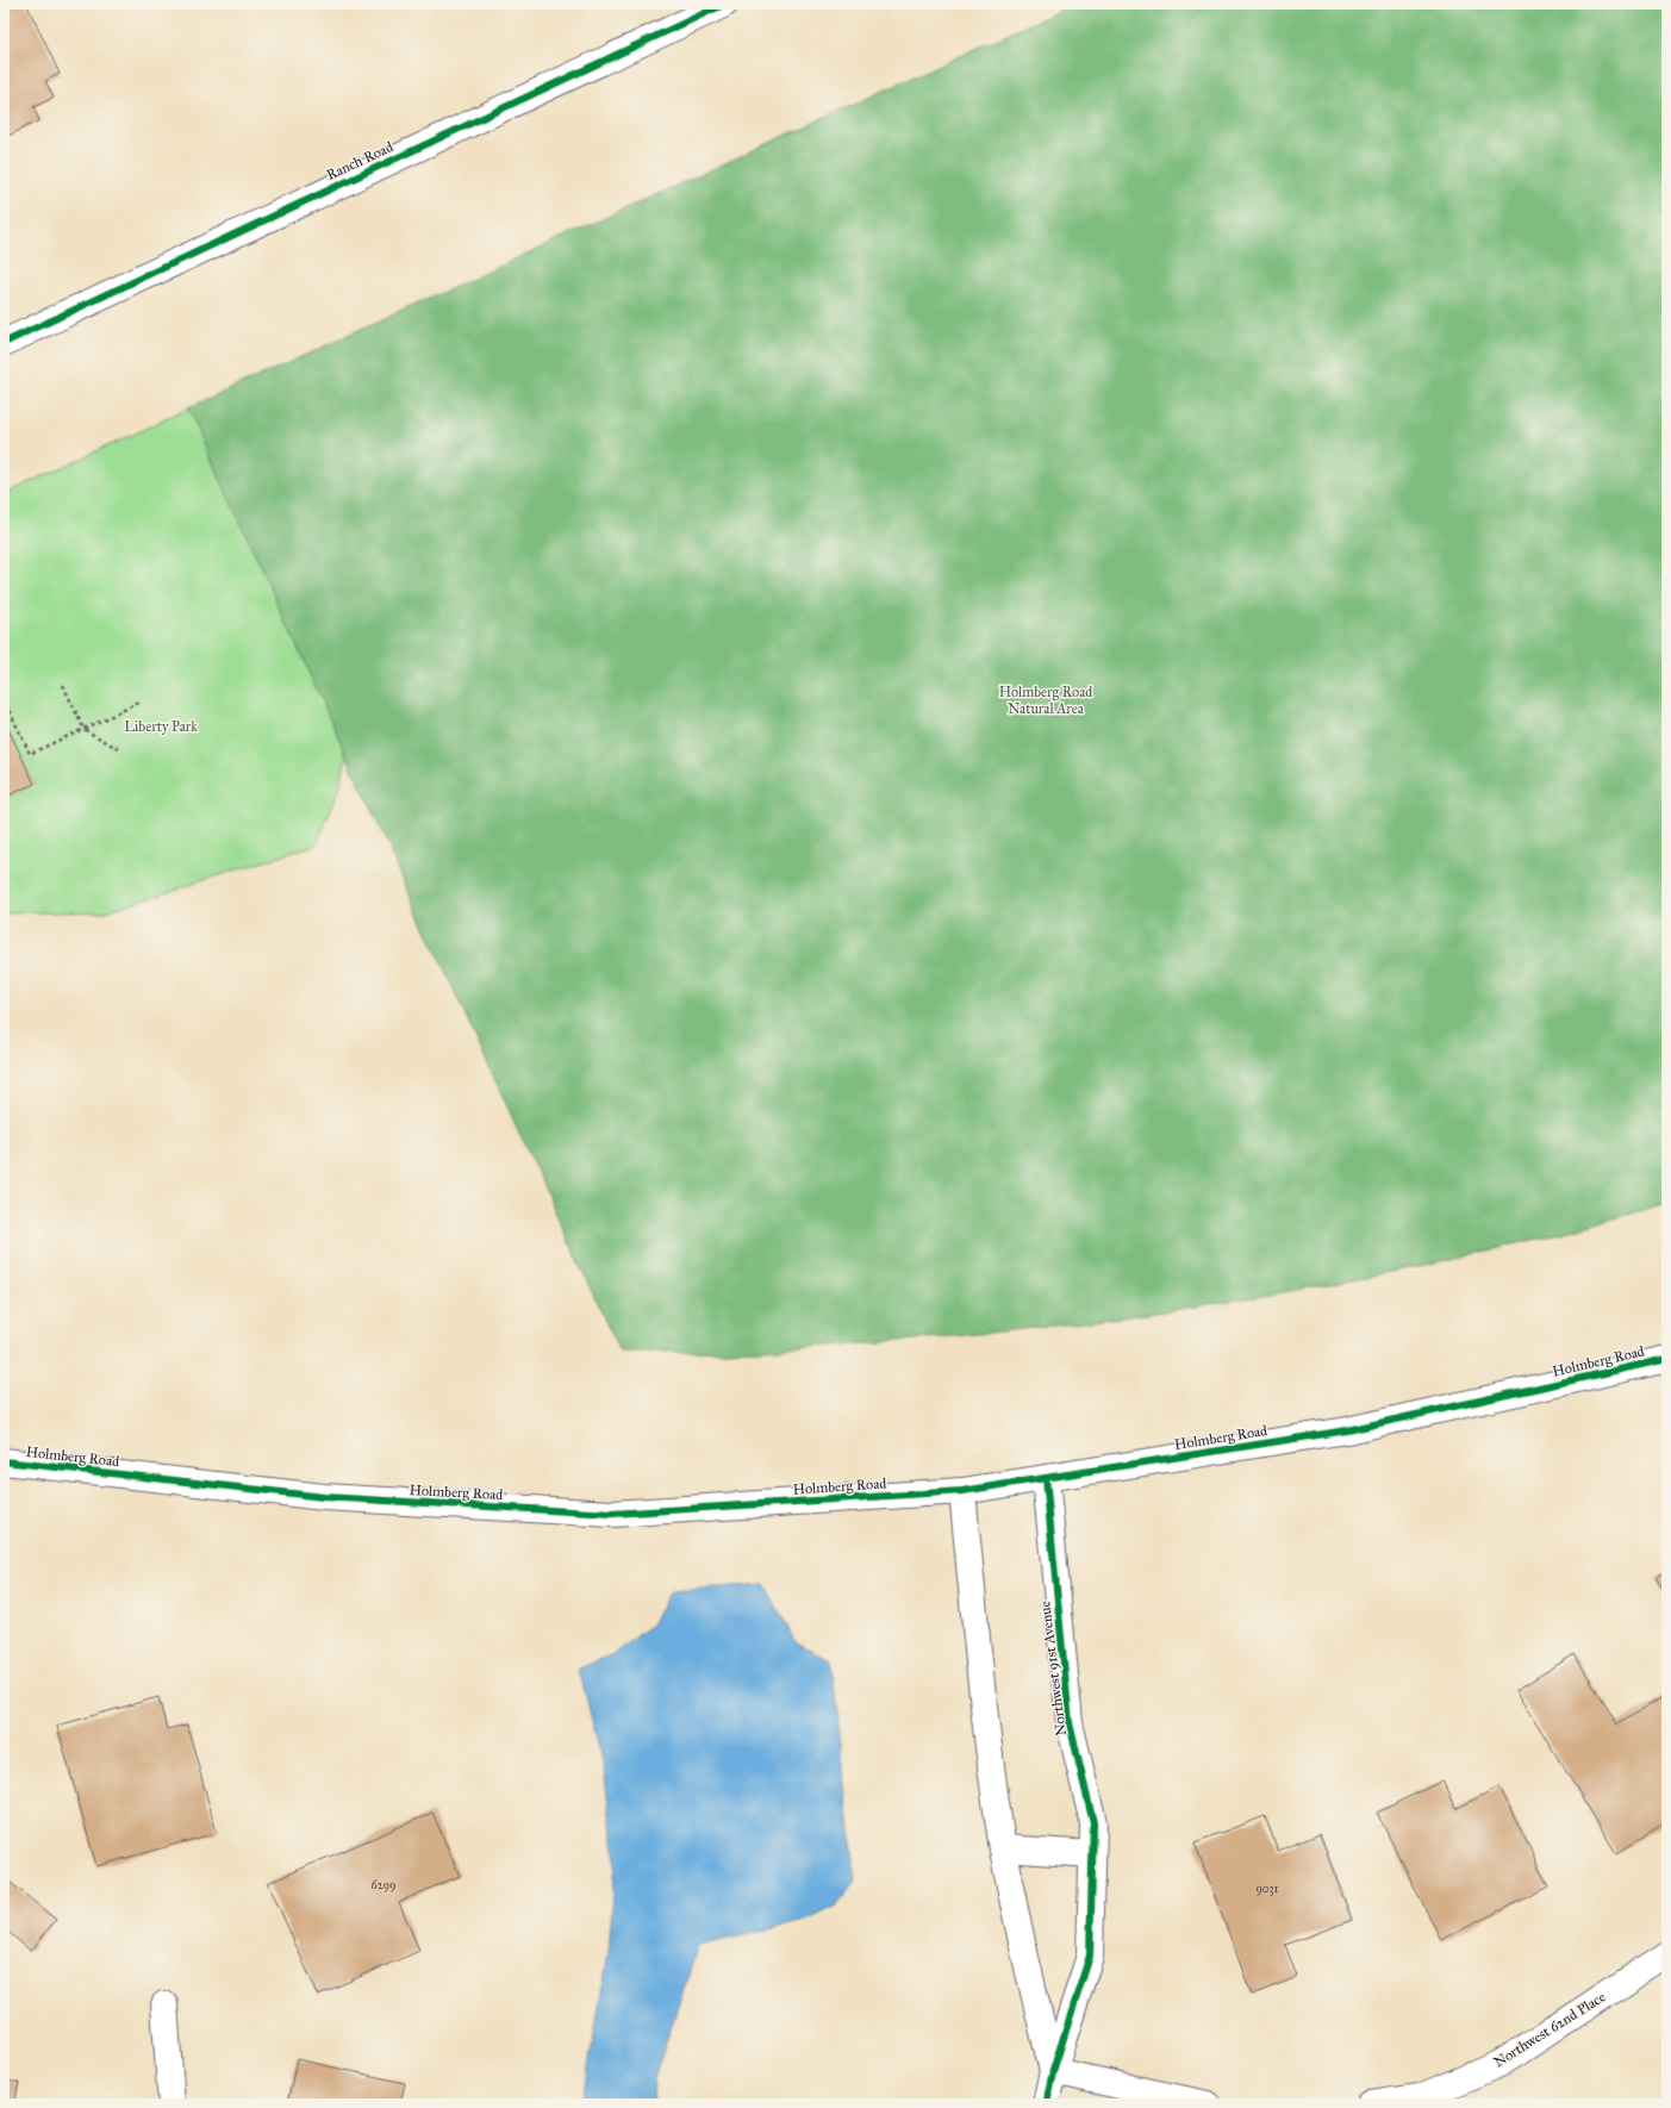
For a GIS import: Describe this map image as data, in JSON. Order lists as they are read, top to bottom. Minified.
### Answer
{"streets":{"street":["Ranch Road","Holmberg Road","Northwest 91st Avenue","Northwest 62nd Place"]},"crossings":[["Holmberg Road","Northwest 91st Avenue"]],"parks":["Holmberg Road Natural Area","Liberty Park"],"house_numbers":["6299","9031"]}
